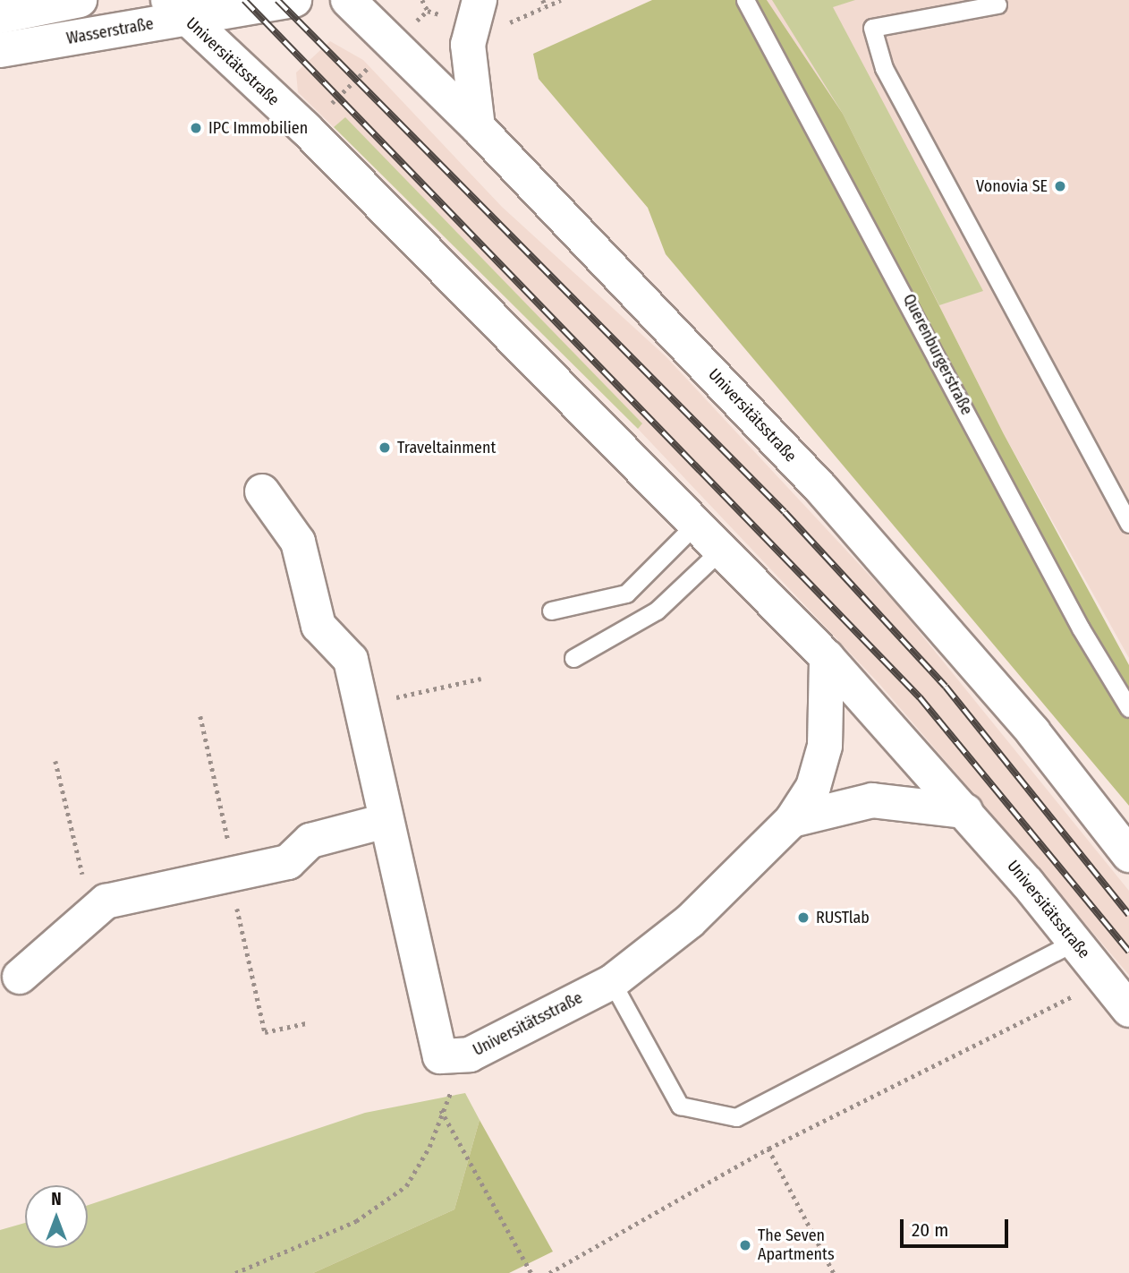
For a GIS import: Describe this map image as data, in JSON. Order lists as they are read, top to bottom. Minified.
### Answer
{"streets":{"main road":["Wasserstraße","Universitätsstraße"],"lane":["Querenburgerstraße"]},"crossings":[["Wasserstraße","Universitätsstraße"]],"places":["IPC Immobilien","Vonovia SE","Traveltainment","RUSTlab","The Seven Apartments"],"scale_bar":"20 m","north":"top"}
